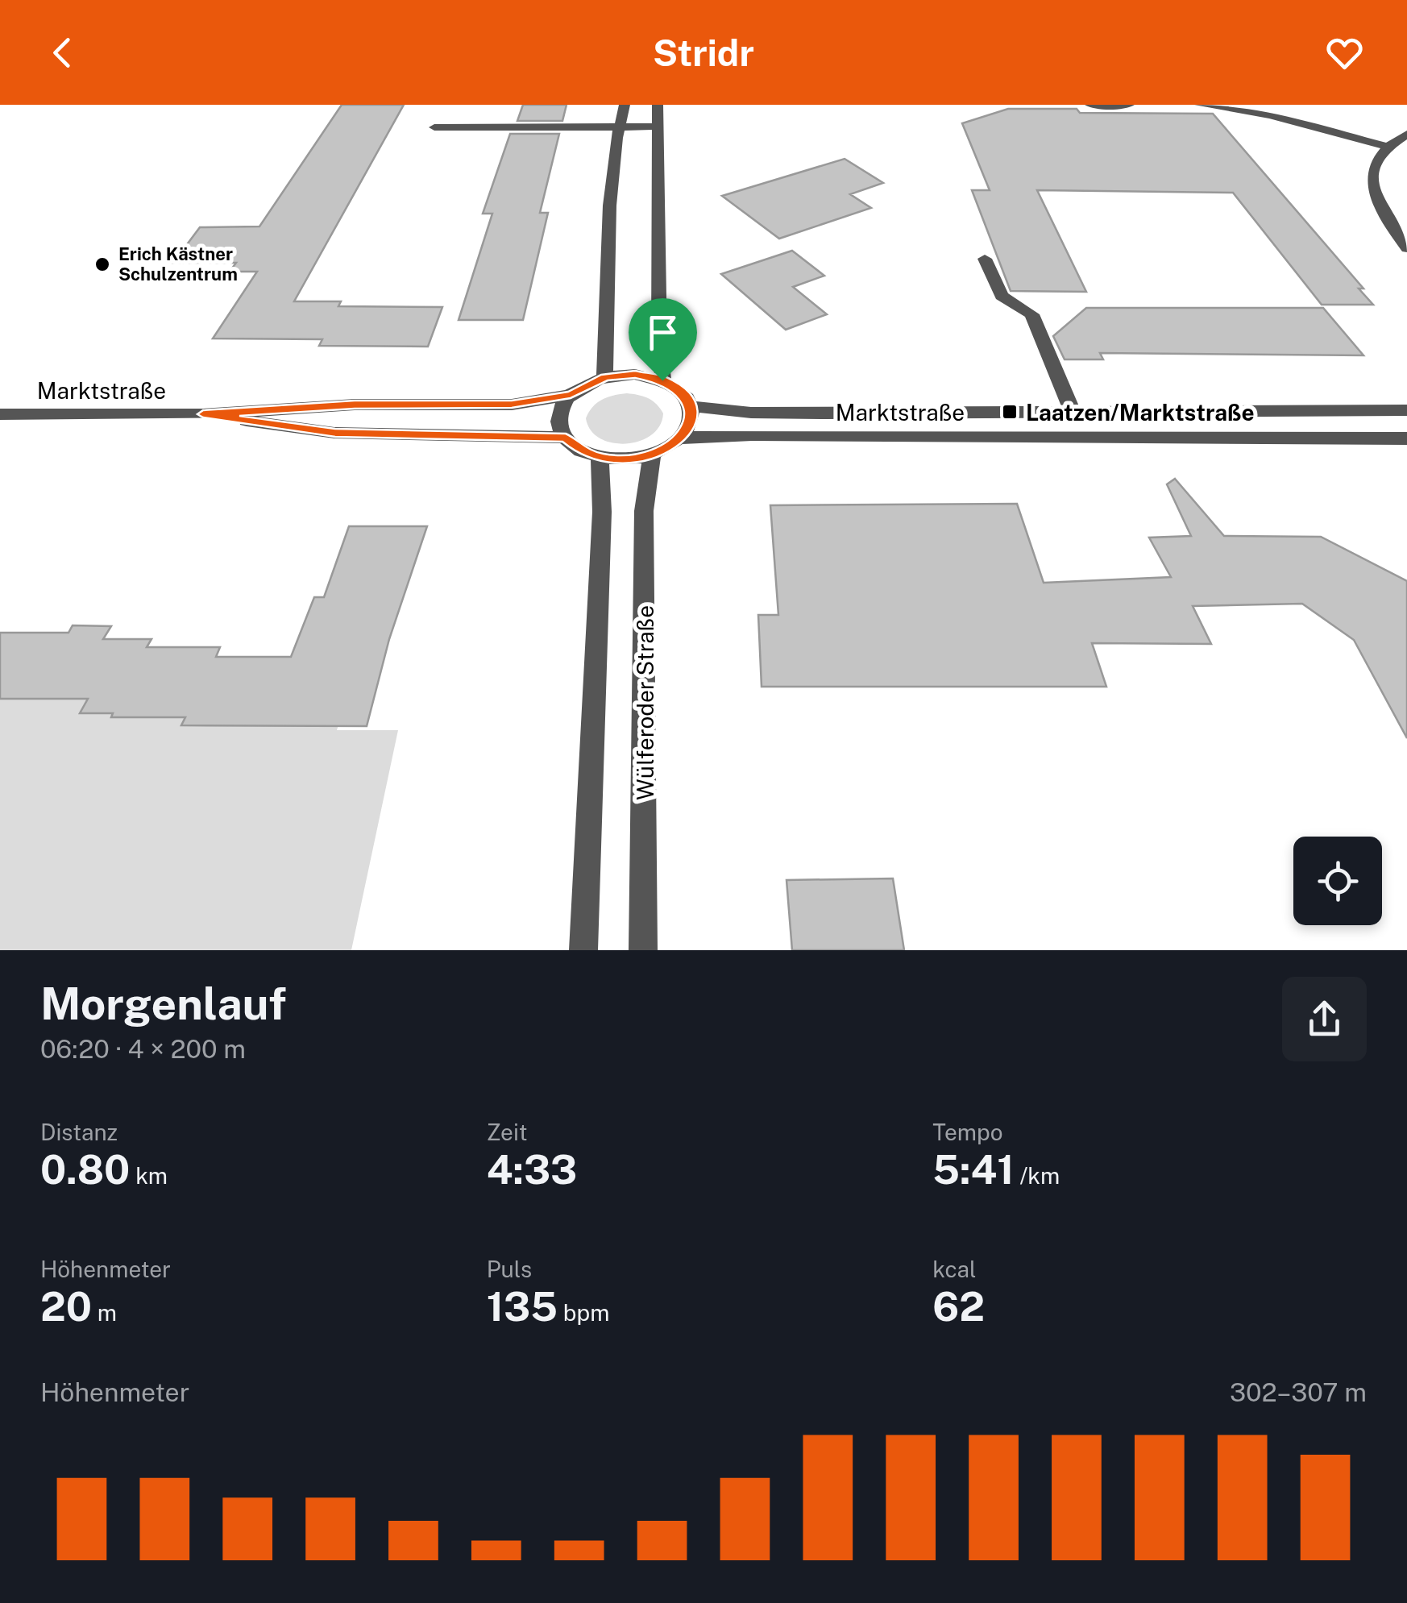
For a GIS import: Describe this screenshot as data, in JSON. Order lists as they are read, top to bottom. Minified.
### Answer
{"streets":{"street":["Marktstraße","Wülferoder Straße"]},"crossings":[["Marktstraße","Wülferoder Straße"]],"places":{"other":["Erich Kästner Schulzentrum"],"transit":["Laatzen/Marktstraße"]},"page":{"header":"Stridr","heading":["Morgenlauf","06:20 · 4 × 200 m"],"stats":[["Distanz","0.80 km"],["Zeit","4:33"],["Tempo","5:41 /km"],["Höhenmeter","20 m"],["Puls","135 bpm"],["kcal","62"]],"chart":["Höhenmeter","302–307 m"]}}
